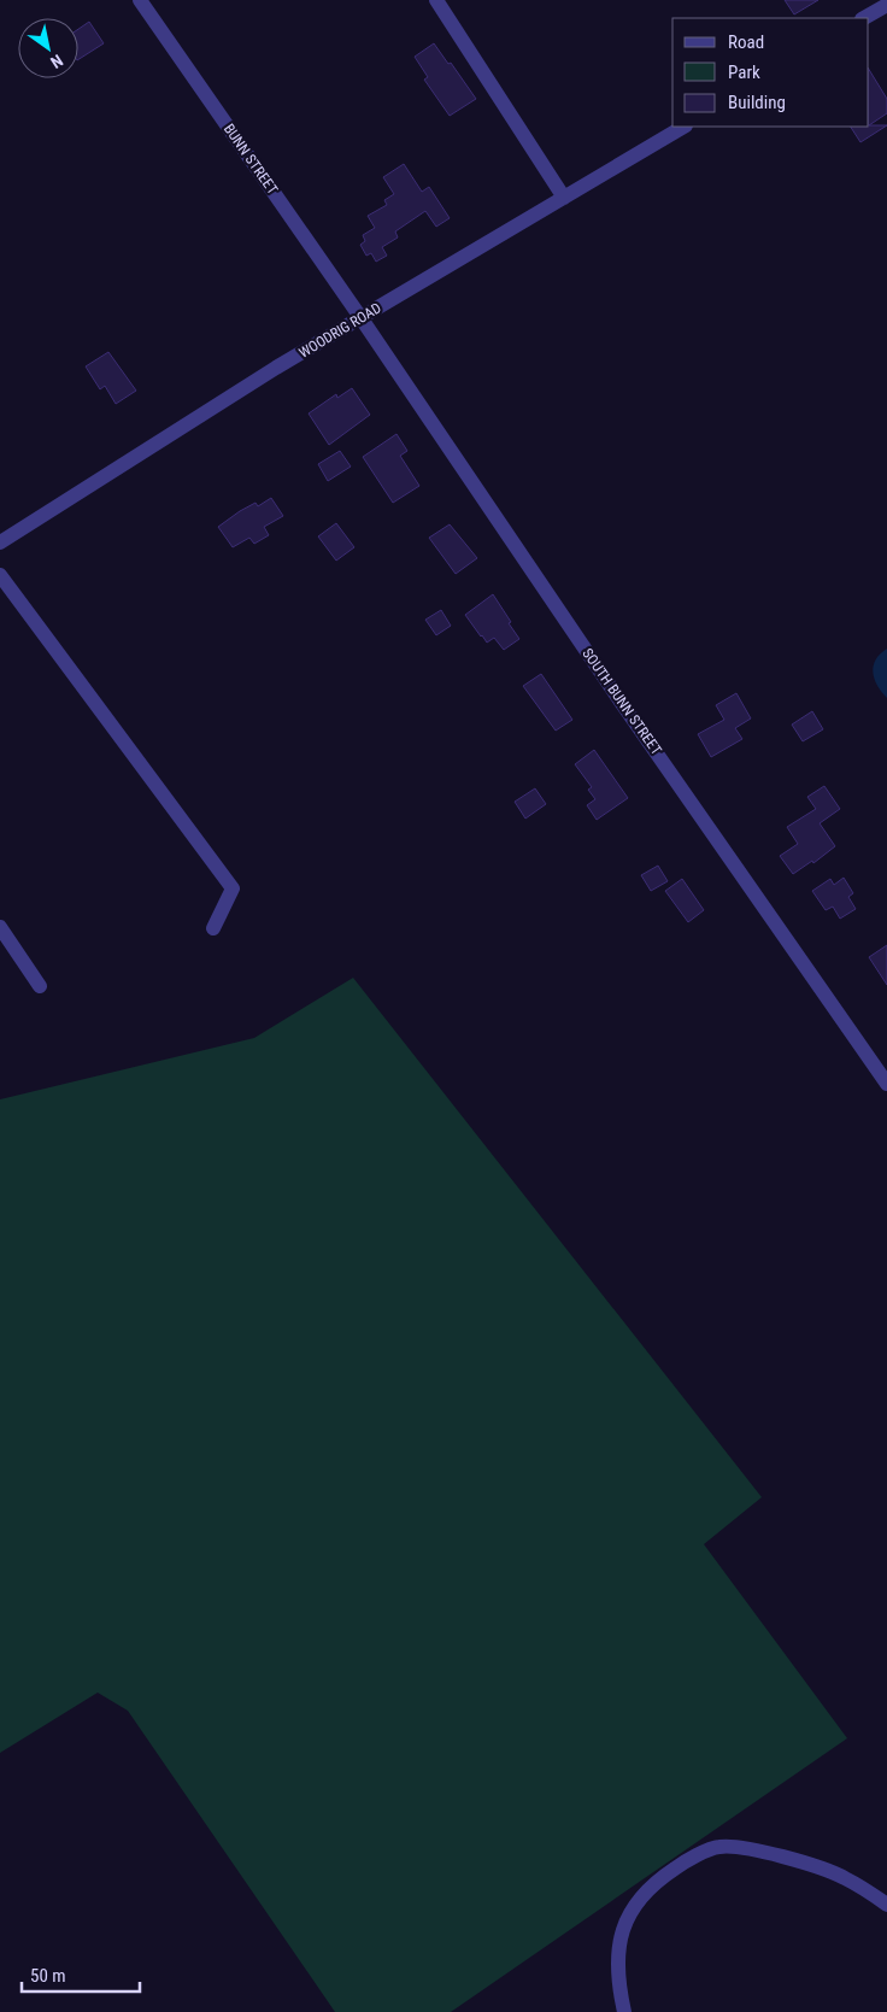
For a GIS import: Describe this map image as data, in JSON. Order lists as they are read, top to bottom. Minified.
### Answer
{"streets":{"street":["BUNN STREET","WOODRIG ROAD","SOUTH BUNN STREET"]},"crossings":[["BUNN STREET","WOODRIG ROAD"],["BUNN STREET","SOUTH BUNN STREET"],["WOODRIG ROAD","SOUTH BUNN STREET"]],"legend":["Road","Park","Building"],"scale_bar":"50 m","north":"bottom right"}
